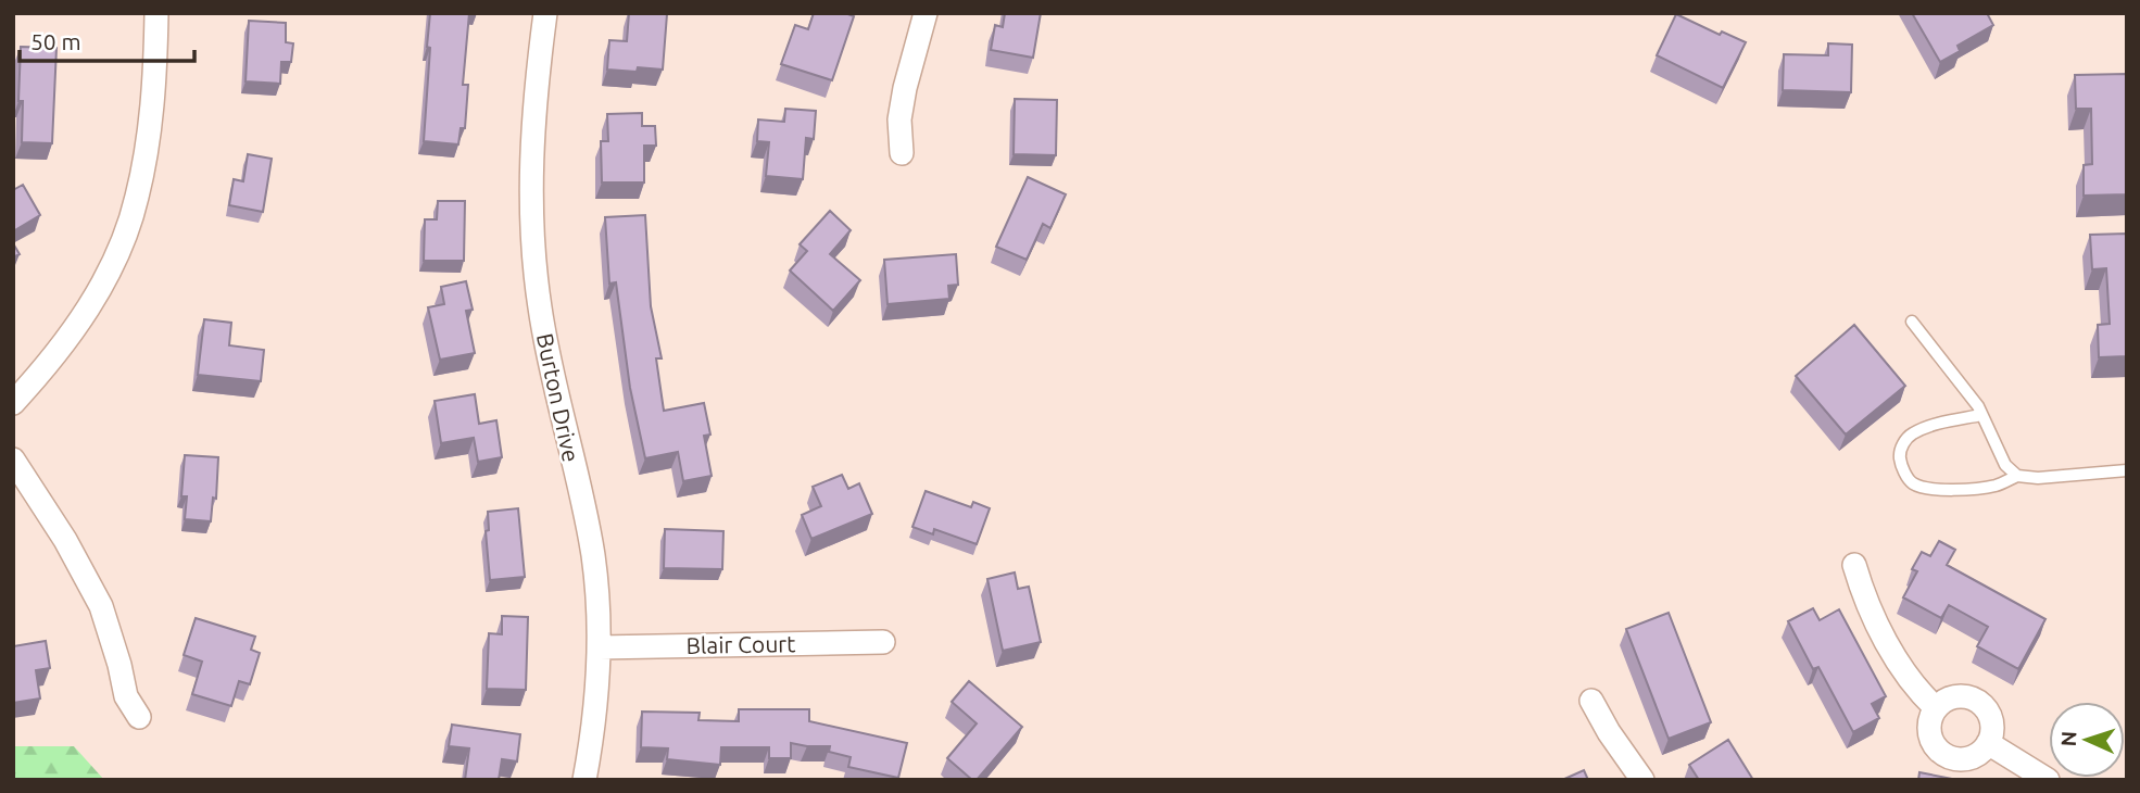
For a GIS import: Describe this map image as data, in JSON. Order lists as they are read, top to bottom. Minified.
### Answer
{"streets":{"street":["Burton Drive","Blair Court"]},"crossings":[["Burton Drive","Blair Court"]],"scale_bar":"50 m","north":"left"}
